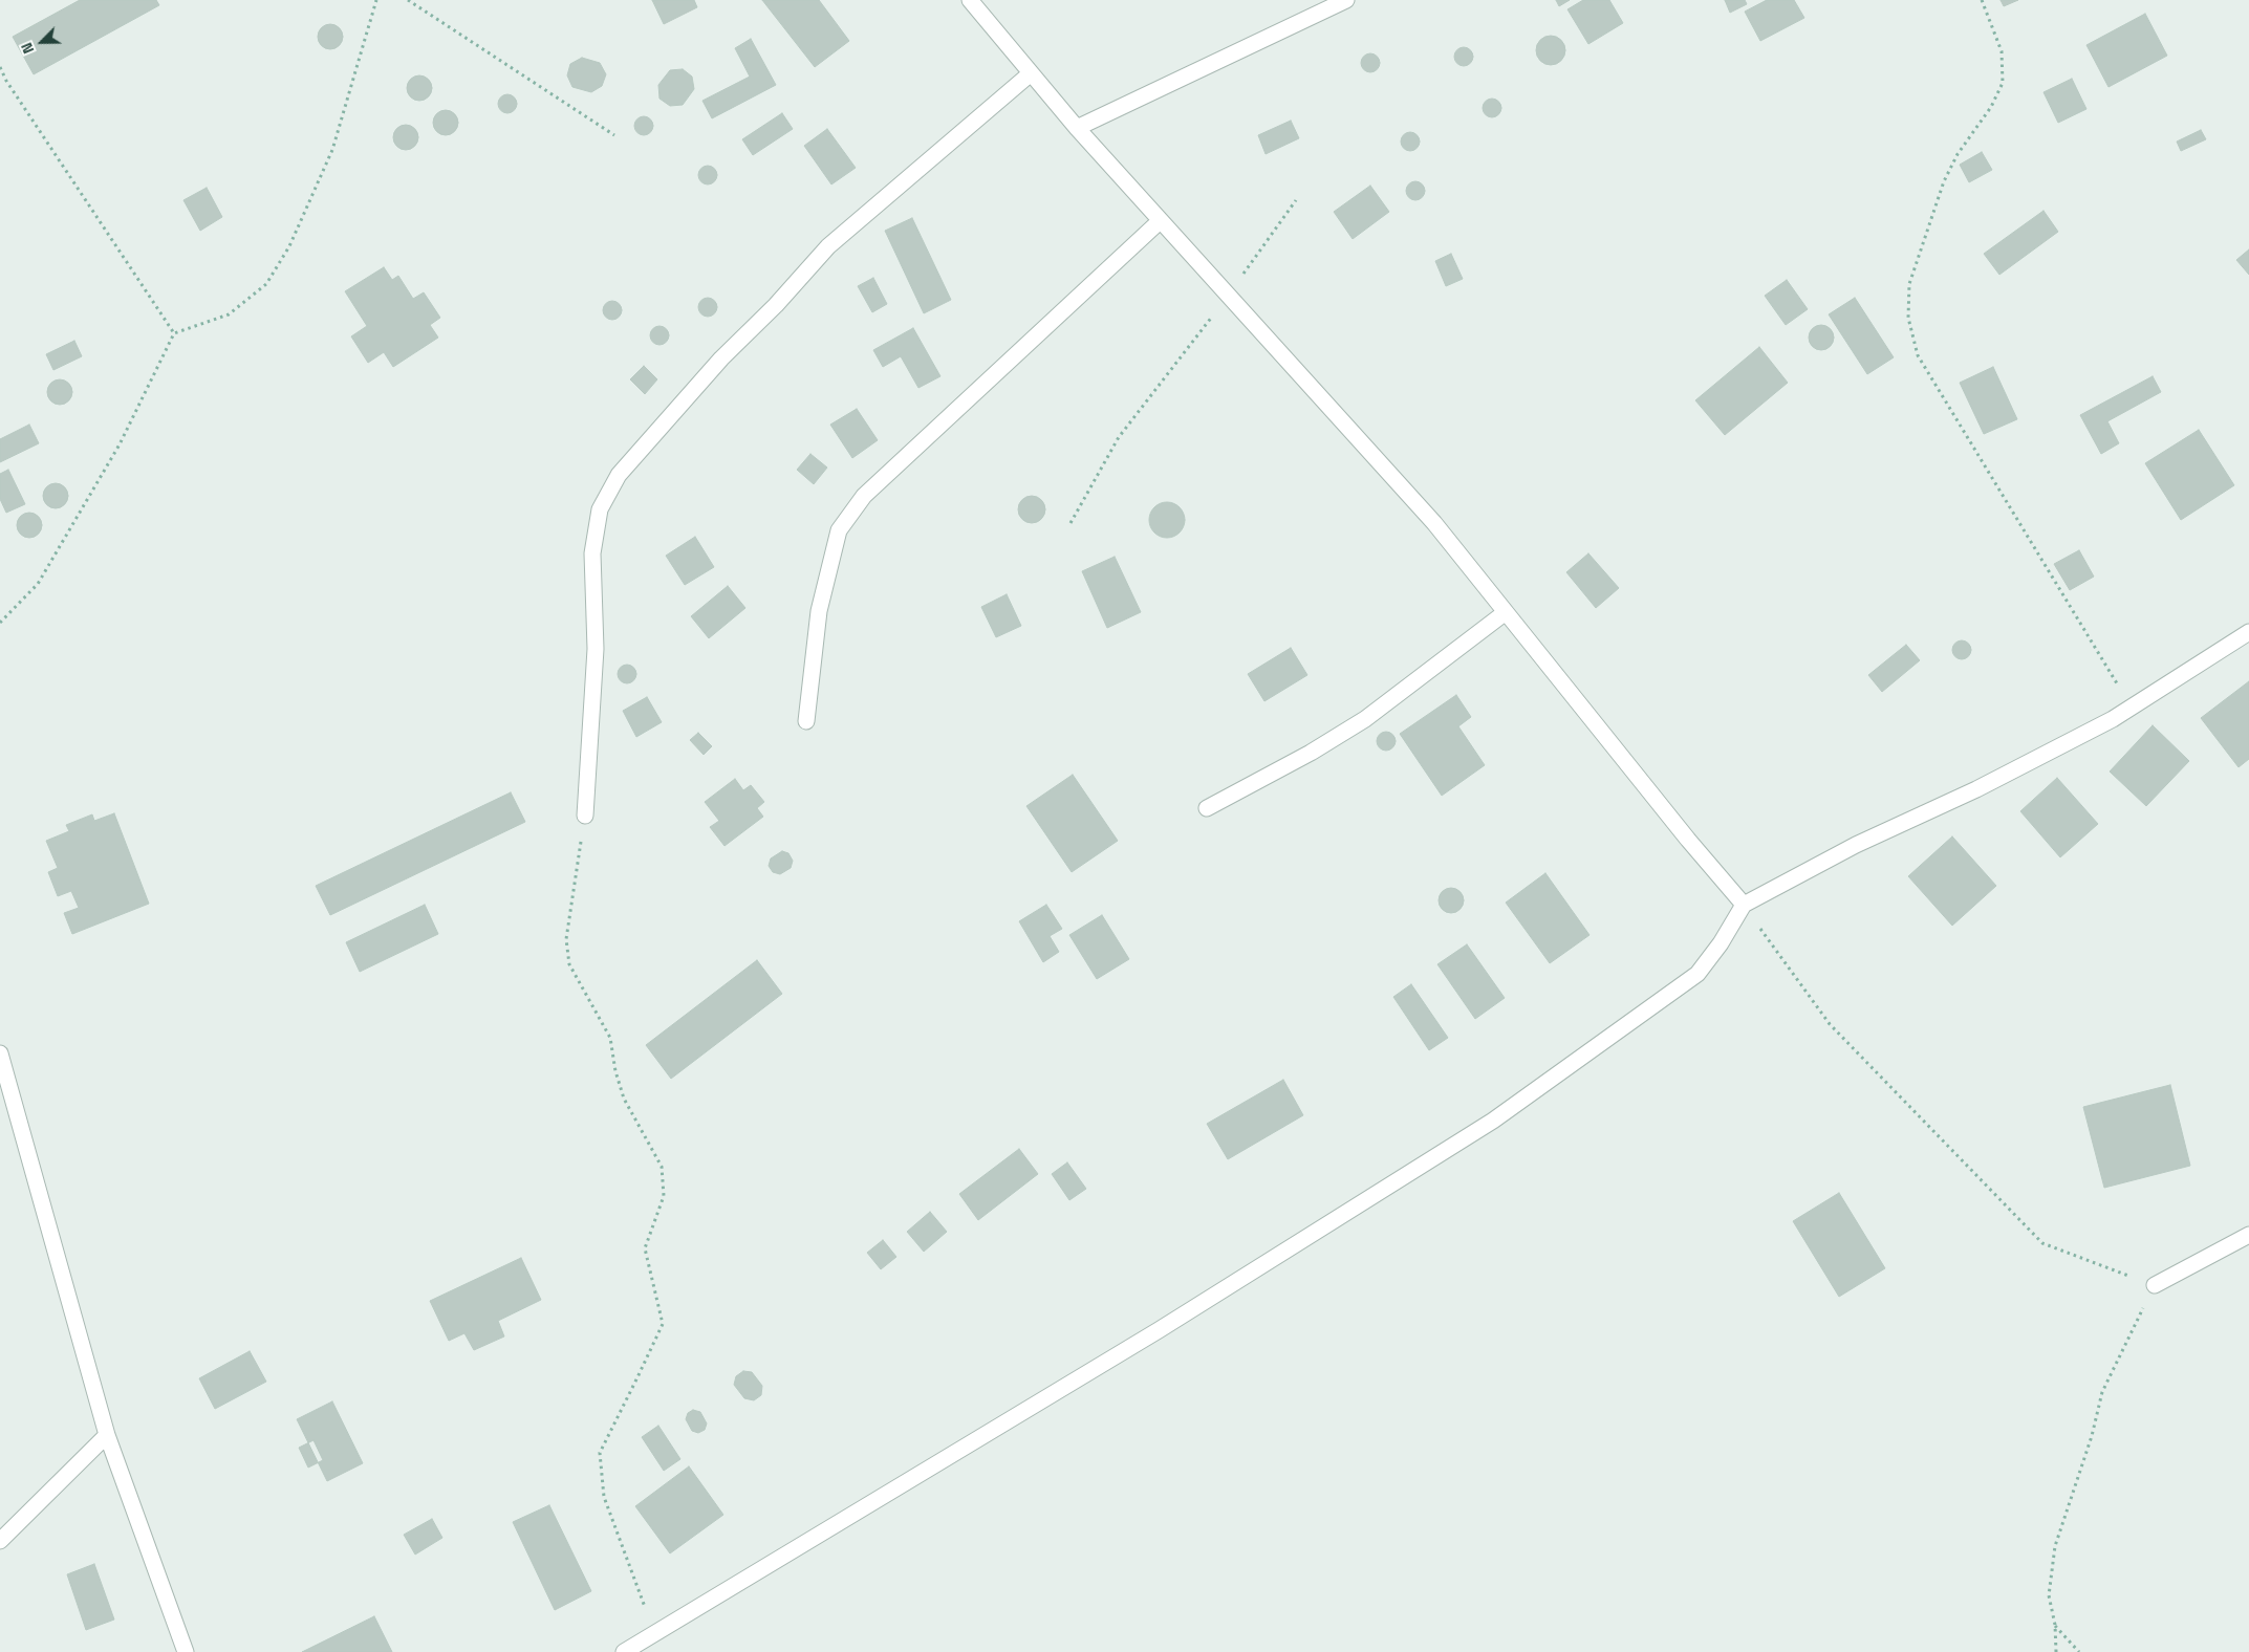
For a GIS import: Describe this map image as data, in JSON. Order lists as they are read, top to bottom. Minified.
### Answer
{"north":"bottom left"}
